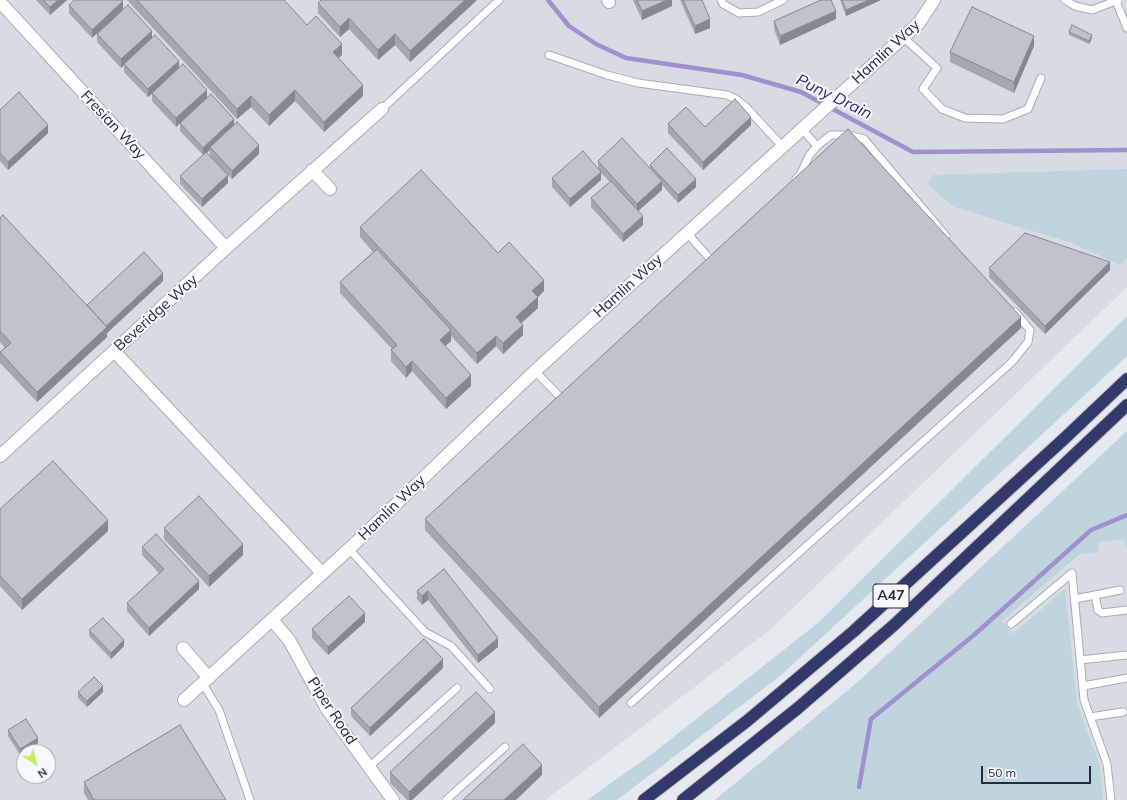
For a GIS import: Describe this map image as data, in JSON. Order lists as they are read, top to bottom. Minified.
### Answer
{"streets":{"highway":["A47"],"street":["Hamlin Way","Fresian Way","Beveridge Way","Piper Road"]},"crossings":[["Hamlin Way","Piper Road"],["Fresian Way","Beveridge Way"]],"water":["Puny Drain"],"scale_bar":"50 m","north":"bottom right"}
